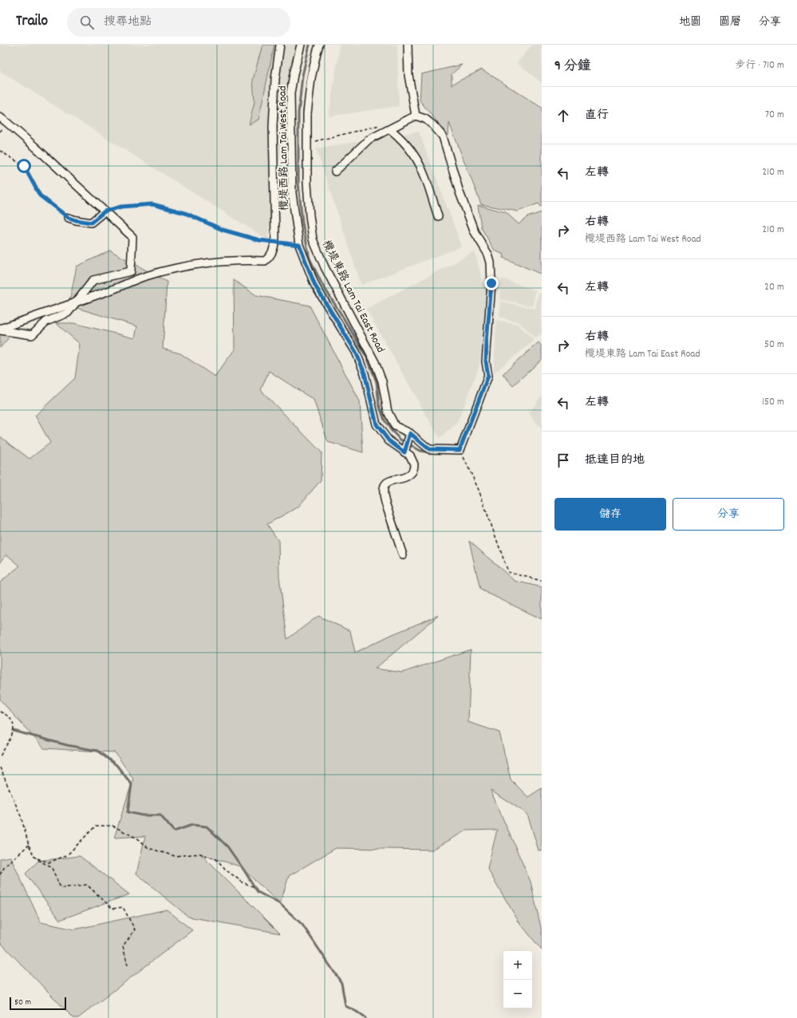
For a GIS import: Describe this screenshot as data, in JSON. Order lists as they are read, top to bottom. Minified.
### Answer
{"streets":{"street":["欖堤西路 Lam Tai West Road","欖堤東路 Lam Tai East Road"]},"scale_bar":"50 m","page":{"header":"Trailo","search":"搜尋地點","nav":["地圖","圖層","分享"],"heading":["9 分鐘","步行 · 710 m"],"list":[["直行","70 m"],["左轉","210 m"],["右轉","欖堤西路 Lam Tai West Road","210 m"],["左轉","20 m"],["右轉","欖堤東路 Lam Tai East Road","50 m"],["左轉","150 m"],"抵達目的地"],"buttons":["儲存","分享"],"map_buttons":["+","−"],"scale":"50 m"}}
